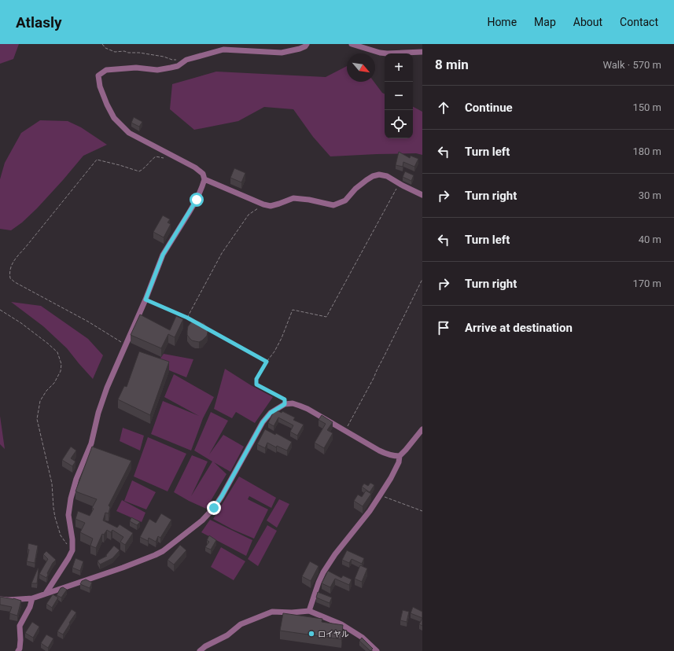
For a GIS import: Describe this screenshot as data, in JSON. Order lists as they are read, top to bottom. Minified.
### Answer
{"places":["ロイヤル"],"north":"bottom right","page":{"header":"Atlasly","nav":["Home","Map","About","Contact"],"heading":["8 min","Walk · 570 m"],"map_buttons":["+","−"],"list":[["Continue","150 m"],["Turn left","180 m"],["Turn right","30 m"],["Turn left","40 m"],["Turn right","170 m"],"Arrive at destination"]}}
